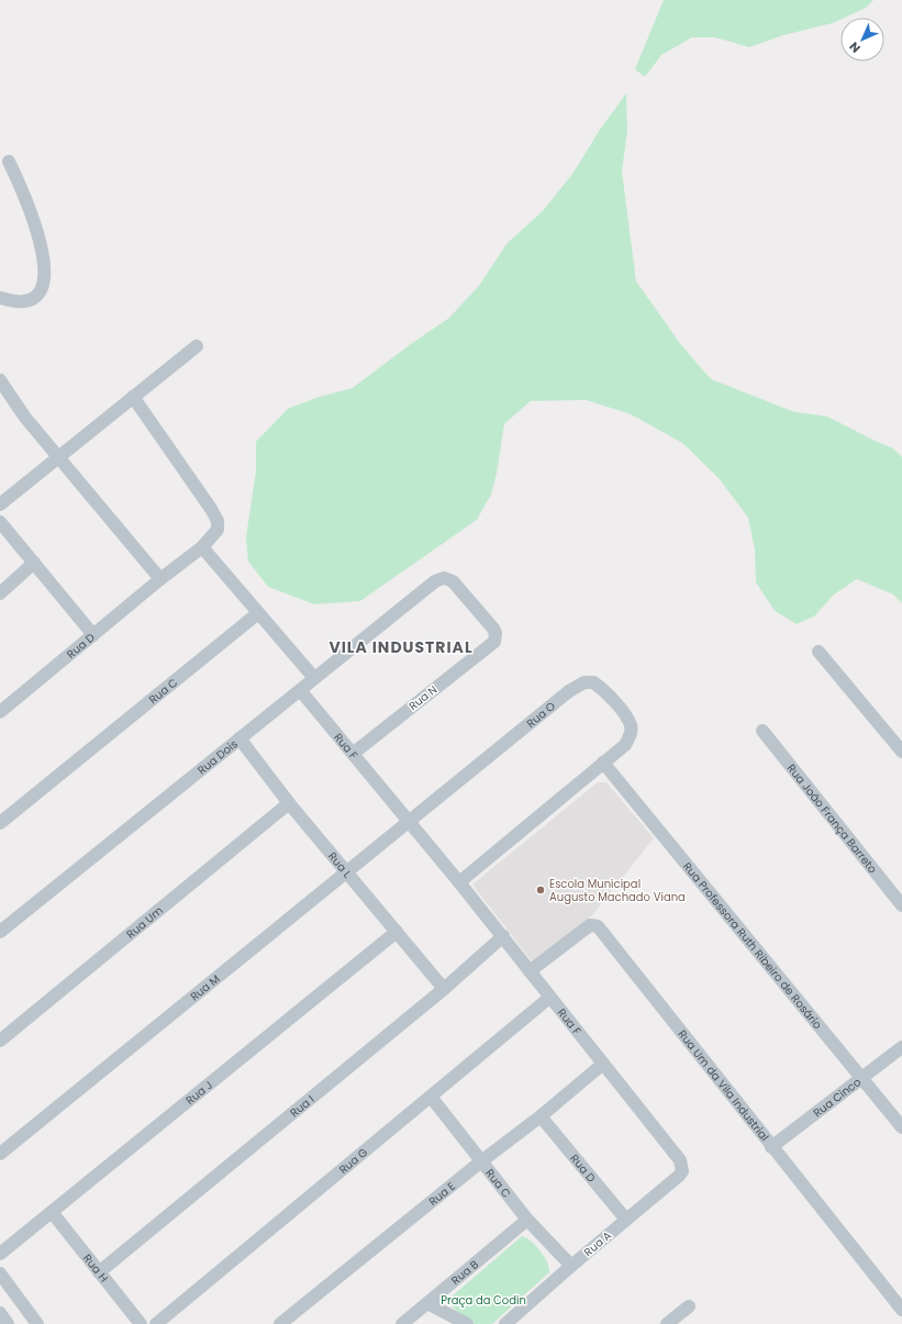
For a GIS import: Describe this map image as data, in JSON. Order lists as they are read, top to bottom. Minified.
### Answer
{"streets":{"street":["Rua D","Rua C","Rua N","Rua O","Rua F","Rua Dois","Rua João França Barreto","Rua L","Rua Um","Rua Professora Ruth Ribeiro de Rosário","Rua M","Rua Um da Vila Industrial","Rua J","Rua Cinco","Rua I","Rua G","Rua E","Rua A","Rua H","Rua B"]},"crossings":[["Rua D","Rua E"],["Rua D","Rua A"],["Rua C","Rua G"],["Rua C","Rua E"],["Rua C","Rua A"],["Rua C","Rua B"],["Rua N","Rua F"],["Rua N","Rua Dois"],["Rua O","Rua F"],["Rua O","Rua Professora Ruth Ribeiro de Rosário"],["Rua O","Rua M"],["Rua F","Rua Dois"],["Rua F","Rua M"],["Rua F","Rua Um da Vila Industrial"],["Rua F","Rua I"],["Rua F","Rua G"],["Rua F","Rua E"],["Rua F","Rua A"],["Rua Dois","Rua L"],["Rua L","Rua Um"],["Rua L","Rua M"],["Rua L","Rua J"],["Rua L","Rua I"],["Rua Professora Ruth Ribeiro de Rosário","Rua Cinco"],["Rua Um da Vila Industrial","Rua Cinco"],["Rua J","Rua H"],["Rua I","Rua H"]],"districts":["VILA INDUSTRIAL"],"parks":["Praça da Codin"],"places":["Escola Municipal Augusto Machado Viana"],"north":"bottom left"}
